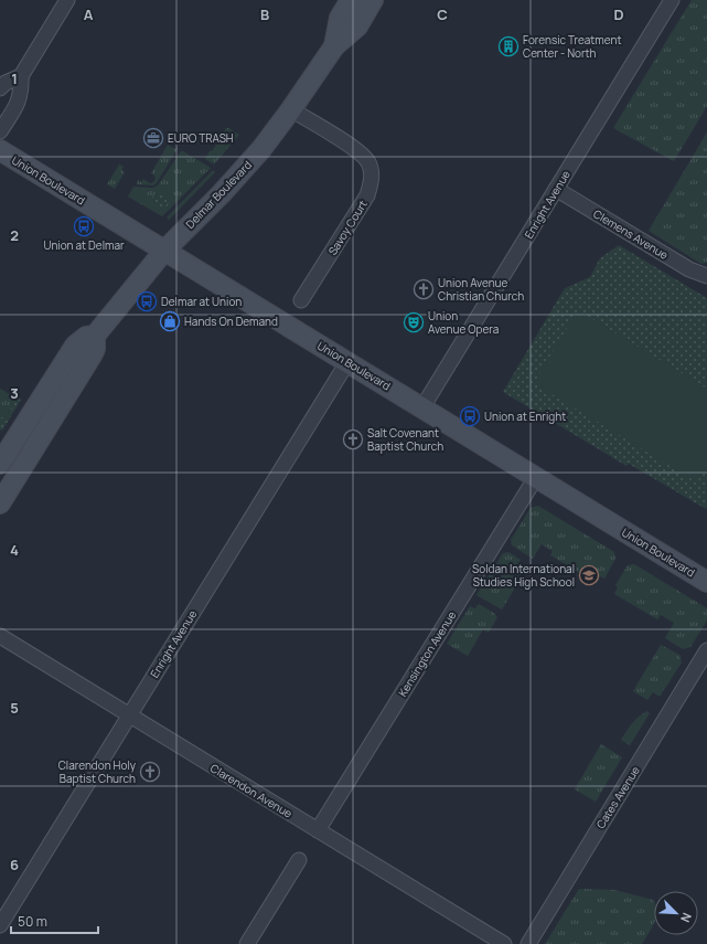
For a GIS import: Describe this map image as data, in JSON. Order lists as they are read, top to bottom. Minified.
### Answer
{"streets":{"main road":["Union Boulevard","Delmar Boulevard"],"street":["Enright Avenue","Savoy Court","Clemens Avenue","Kensington Avenue","Clarendon Avenue","Cates Avenue"]},"crossings":[["Union Boulevard","Delmar Boulevard"],["Union Boulevard","Enright Avenue"],["Union Boulevard","Kensington Avenue"],["Delmar Boulevard","Savoy Court"],["Enright Avenue","Clemens Avenue"],["Enright Avenue","Clarendon Avenue"],["Kensington Avenue","Clarendon Avenue"]],"places":{"building":["Forensic Treatment Center - North"],"office":["EURO TRASH"],"bus stop":["Union at Delmar","Delmar at Union","Union at Enright"],"church":["Union Avenue Christian Church","Salt Covenant Baptist Church","Clarendon Holy Baptist Church"],"shop":["Hands On Demand"],"theatre":["Union Avenue Opera"],"school or university":["Soldan International Studies High School"]},"scale_bar":"50 m","north":"bottom right","grid":{"columns":["A","B","C","D"],"rows":["1","2","3","4","5","6"]}}
